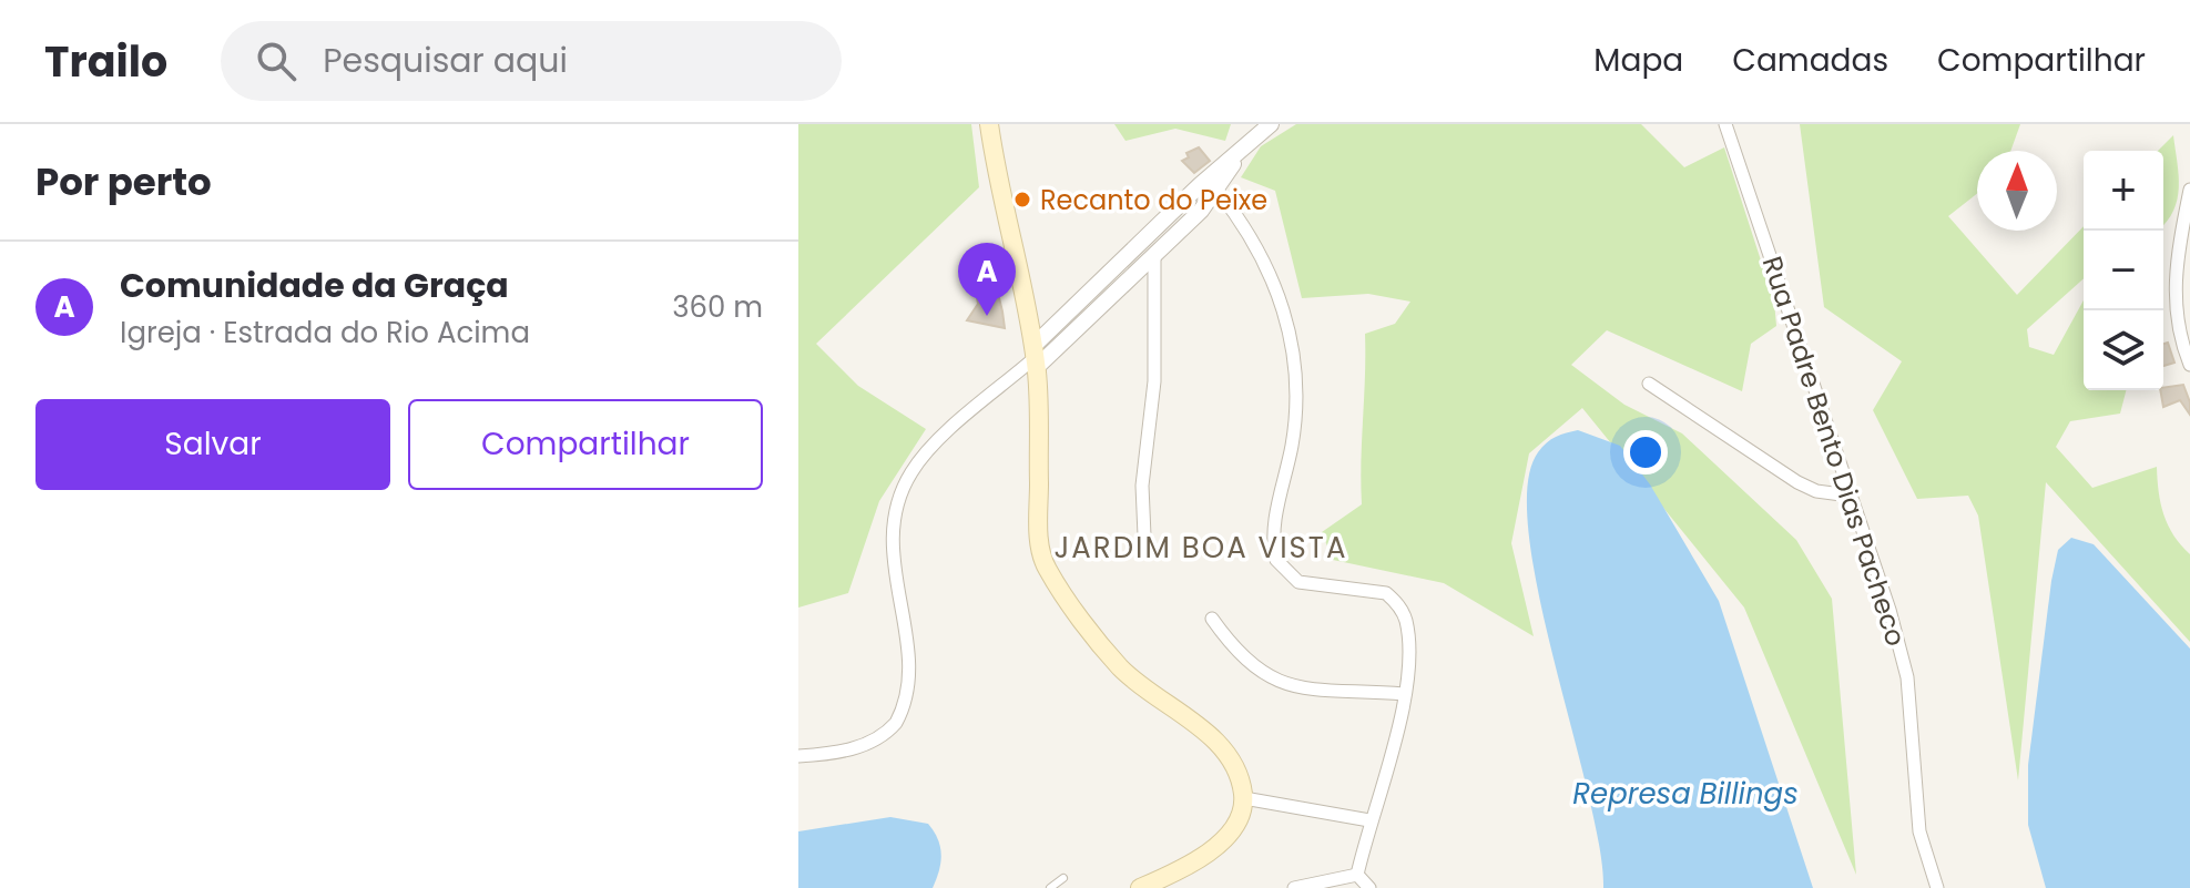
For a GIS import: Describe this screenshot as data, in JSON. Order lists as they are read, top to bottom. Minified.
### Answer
{"streets":{"street":["Rua Padre Bento Dias Pacheco"]},"districts":["JARDIM BOA VISTA"],"water":["Represa Billings"],"places":["Recanto do Peixe"],"north":"top","page":{"header":"Trailo","search":"Pesquisar aqui","nav":["Mapa","Camadas","Compartilhar"],"heading":"Por perto","map_buttons":["+","−"],"list":[{"mark":"A","name":"Comunidade da Graça","note":"Igreja · Estrada do Rio Acima","value":"360 m"}],"pins":"A","buttons":["Salvar","Compartilhar"]}}
